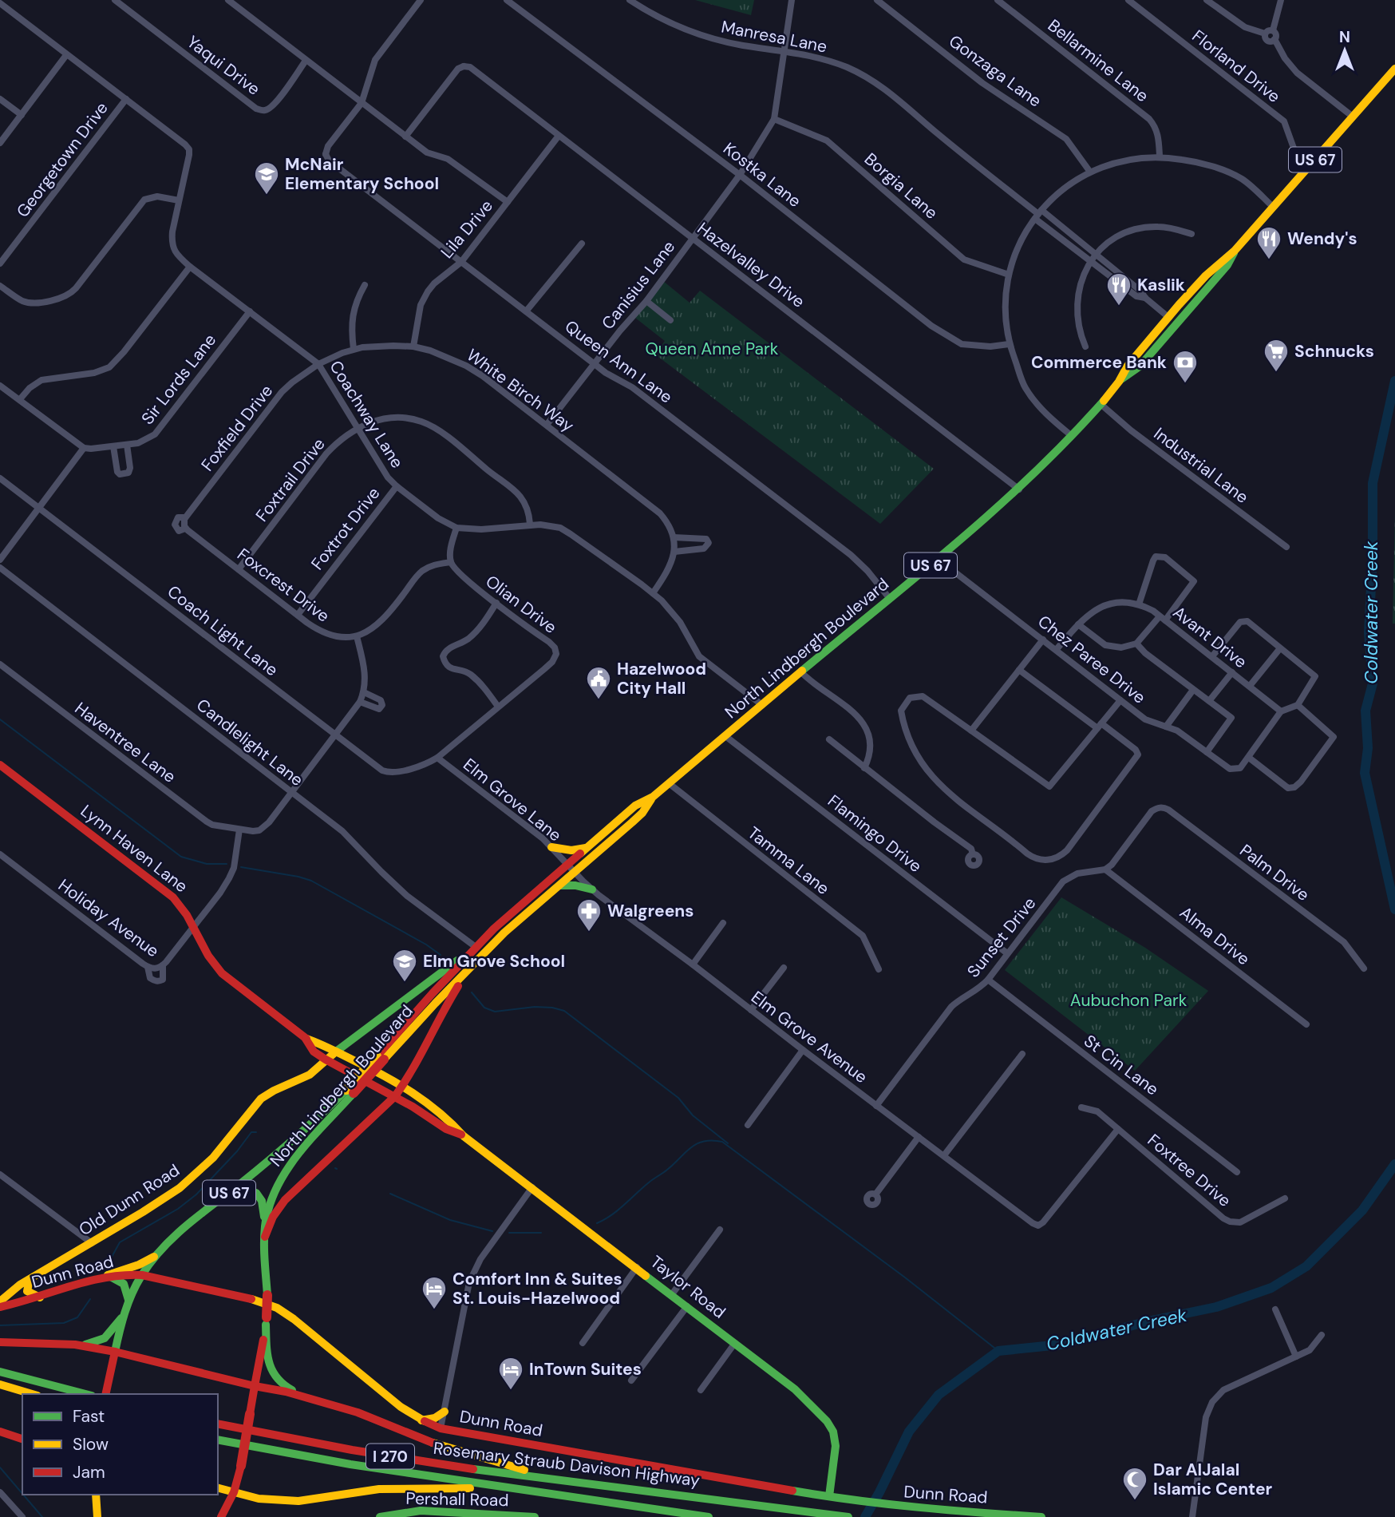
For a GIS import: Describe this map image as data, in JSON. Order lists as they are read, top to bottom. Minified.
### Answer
{"streets":{"main road":["US 67","North Lindbergh Boulevard","Lynn Haven Lane","Old Dunn Road","Dunn Road","Taylor Road","I 270","Rosemary Straub Davison Highway","Pershall Road"],"street":["Manresa Lane","Bellarmine Lane","Yaqui Drive","Florland Drive","Gonzaga Lane","Georgetown Drive","Kostka Lane","Borgia Lane","Lila Drive","Hazelvalley Drive","Canisius Lane","Queen Ann Lane","Sir Lords Lane","White Birch Way","Coachway Lane","Foxfield Drive","Industrial Lane","Foxtrail Drive","Foxtrot Drive","Foxcrest Drive","Olian Drive","Coach Light Lane","Avant Drive","Chez Paree Drive","Haventree Lane","Candlelight Lane","Elm Grove Lane","Flamingo Drive","Tamma Lane","Palm Drive","Holiday Avenue","Alma Drive","Sunset Drive","Elm Grove Avenue","St Cin Lane","Foxtree Drive"]},"crossings":[["Manresa Lane","Canisius Lane"],["Manresa Lane","North Lindbergh Boulevard"],["Florland Drive","North Lindbergh Boulevard"],["Georgetown Drive","Coachway Lane"],["Kostka Lane","Canisius Lane"],["Borgia Lane","Canisius Lane"],["Lila Drive","Hazelvalley Drive"],["Lila Drive","Queen Ann Lane"],["Lila Drive","White Birch Way"],["Hazelvalley Drive","Canisius Lane"],["Hazelvalley Drive","North Lindbergh Boulevard"],["Canisius Lane","Queen Ann Lane"],["Canisius Lane","White Birch Way"],["Queen Ann Lane","North Lindbergh Boulevard"],["Sir Lords Lane","Coachway Lane"],["White Birch Way","Coachway Lane"],["White Birch Way","Foxfield Drive"],["Coachway Lane","Foxfield Drive"],["Coachway Lane","Foxtrail Drive"],["Coachway Lane","Foxtrot Drive"],["Coachway Lane","North Lindbergh Boulevard"],["Foxfield Drive","Foxcrest Drive"],["Industrial Lane","North Lindbergh Boulevard"],["Foxtrail Drive","Foxcrest Drive"],["Foxtrot Drive","Foxcrest Drive"],["Olian Drive","Coach Light Lane"],["Olian Drive","Elm Grove Lane"],["Coach Light Lane","Elm Grove Lane"],["North Lindbergh Boulevard","Chez Paree Drive"],["North Lindbergh Boulevard","Candlelight Lane"],["North Lindbergh Boulevard","Elm Grove Lane"],["North Lindbergh Boulevard","Flamingo Drive"],["North Lindbergh Boulevard","Tamma Lane"],["North Lindbergh Boulevard","Elm Grove Avenue"],["North Lindbergh Boulevard","Old Dunn Road"],["North Lindbergh Boulevard","Dunn Road"],["Haventree Lane","Holiday Avenue"],["Candlelight Lane","Old Dunn Road"],["Elm Grove Lane","Elm Grove Avenue"],["Flamingo Drive","Sunset Drive"],["Lynn Haven Lane","Holiday Avenue"],["Lynn Haven Lane","Old Dunn Road"],["Lynn Haven Lane","Taylor Road"],["Palm Drive","Alma Drive"],["Palm Drive","Sunset Drive"],["Alma Drive","Sunset Drive"],["Sunset Drive","Elm Grove Avenue"],["Sunset Drive","St Cin Lane"],["Elm Grove Avenue","Foxtree Drive"],["Dunn Road","Taylor Road"]],"water":["Coldwater Creek"],"parks":["Queen Anne Park","Aubuchon Park"],"places":{"school or university":["McNair Elementary School","Elm Grove School"],"restaurant":["Wendy's","Kaslik"],"supermarket":["Schnucks"],"bank":["Commerce Bank"],"public building":["Hazelwood City Hall"],"pharmacy":["Walgreens"],"hotel":["Comfort Inn & Suites St. Louis-Hazelwood","InTown Suites"],"mosque":["Dar AlJalal Islamic Center"]},"legend":["Fast","Slow","Jam"],"north":"top"}
